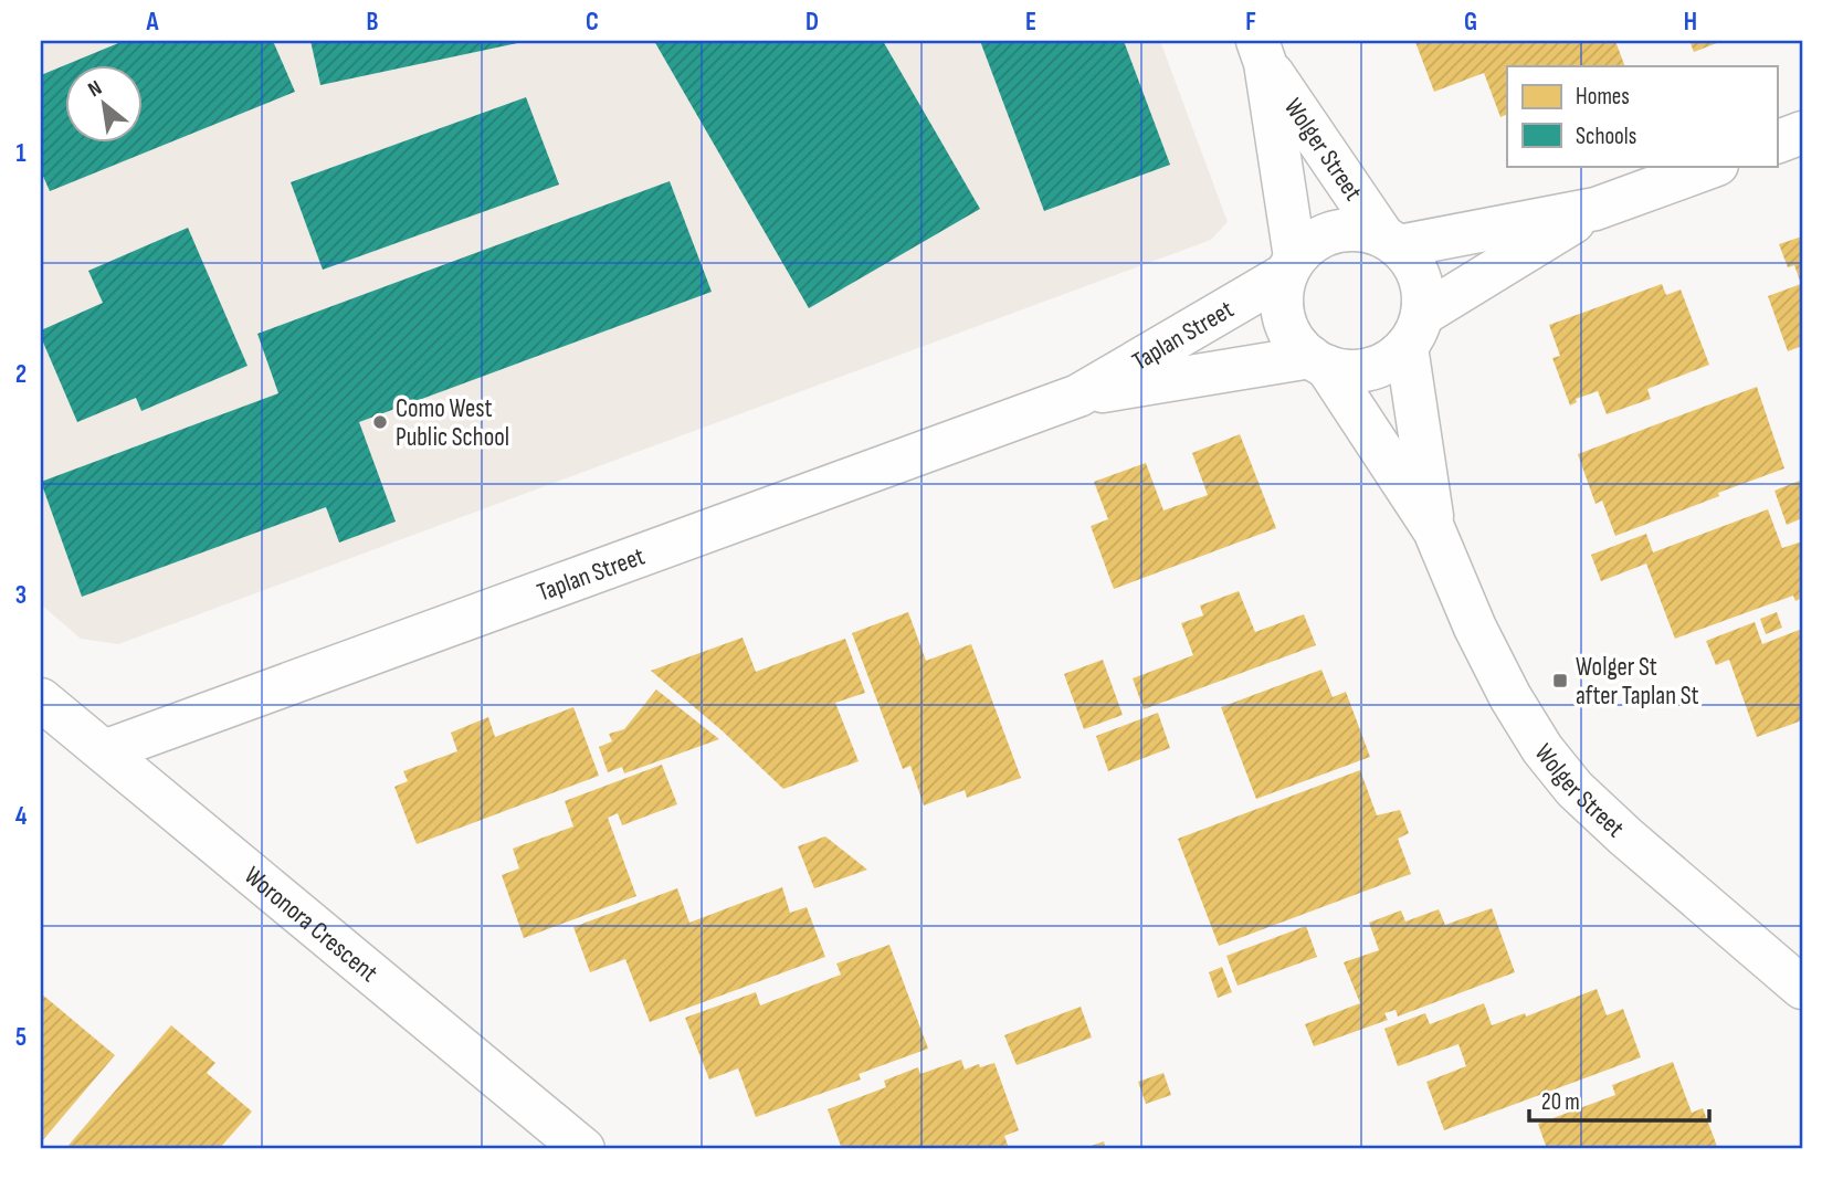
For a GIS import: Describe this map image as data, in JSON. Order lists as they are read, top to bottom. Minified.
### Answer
{"streets":{"street":["Wolger Street","Taplan Street","Woronora Crescent"]},"crossings":[["Wolger Street","Taplan Street"],["Taplan Street","Woronora Crescent"]],"places":{"other":["Como West Public School"],"transit":["Wolger St after Taplan St"]},"legend":["Homes","Schools"],"scale_bar":"20 m","north":"top left","grid":{"columns":["A","B","C","D","E","F","G","H"],"rows":["1","2","3","4","5"]}}
